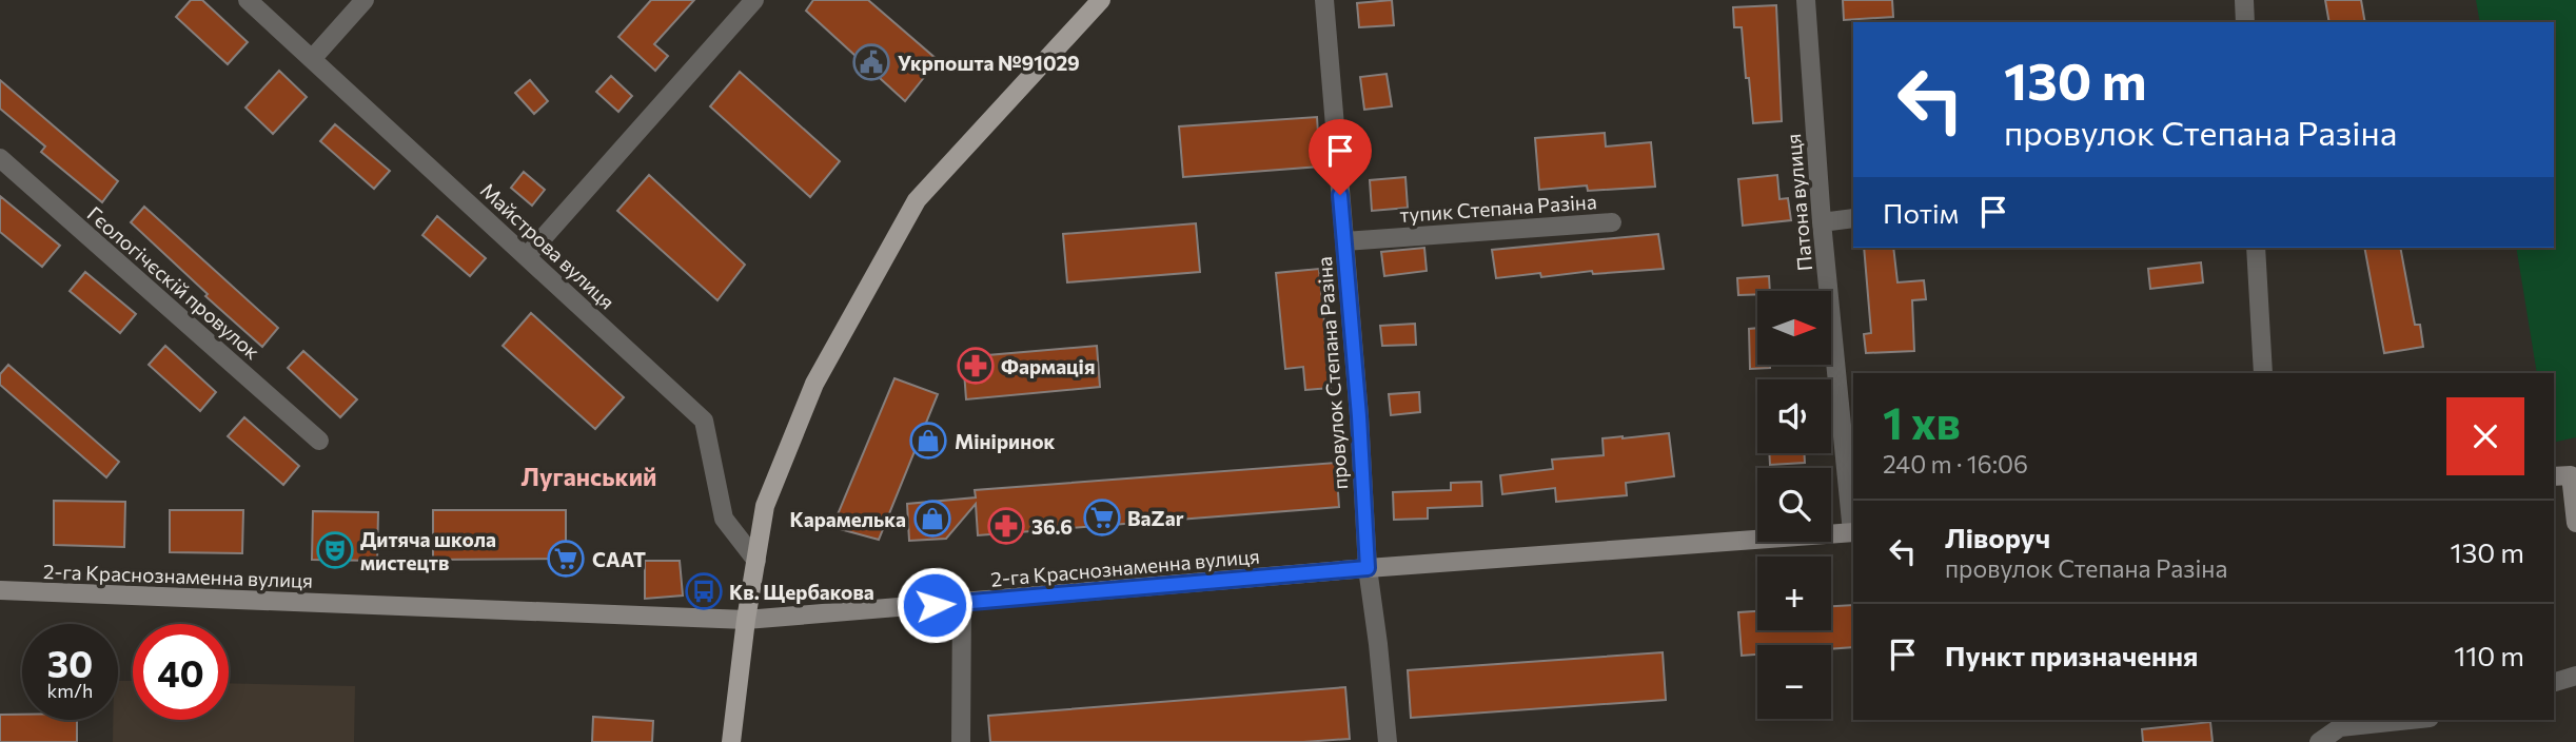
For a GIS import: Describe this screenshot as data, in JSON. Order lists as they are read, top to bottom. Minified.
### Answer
{"streets":{"street":["Патона вулиця","тупик Степана Разіна","Майстрова вулиця","Гєологічєскій провулок","провулок Степана Разіна","2-га Краснознаменна вулиця"]},"crossings":[["Патона вулиця","2-га Краснознаменна вулиця"],["тупик Степана Разіна","провулок Степана Разіна"],["провулок Степана Разіна","2-га Краснознаменна вулиця"]],"districts":["Луганський"],"places":{"public building":["Укрпошта №91029"],"pharmacy":["Фармація","36.6"],"shop":["Мініринок","Карамелька"],"supermarket":["BaZar","СААТ"],"theatre":["Дитяча школа мистецтв"],"bus stop":["Кв. Щербакова"]},"north":"right","page":{"turn":["130 m","провулок Степана Разіна"],"then":"Потім","map_buttons":["+","−"],"heading":["1 хв","240 m · 16:06"],"list":[{"name":"Ліворуч","note":"провулок Степана Разіна","value":"130 m"},{"name":"Пункт призначення","value":"110 m"}],"speed":"30 km/h","limit":"40"}}
